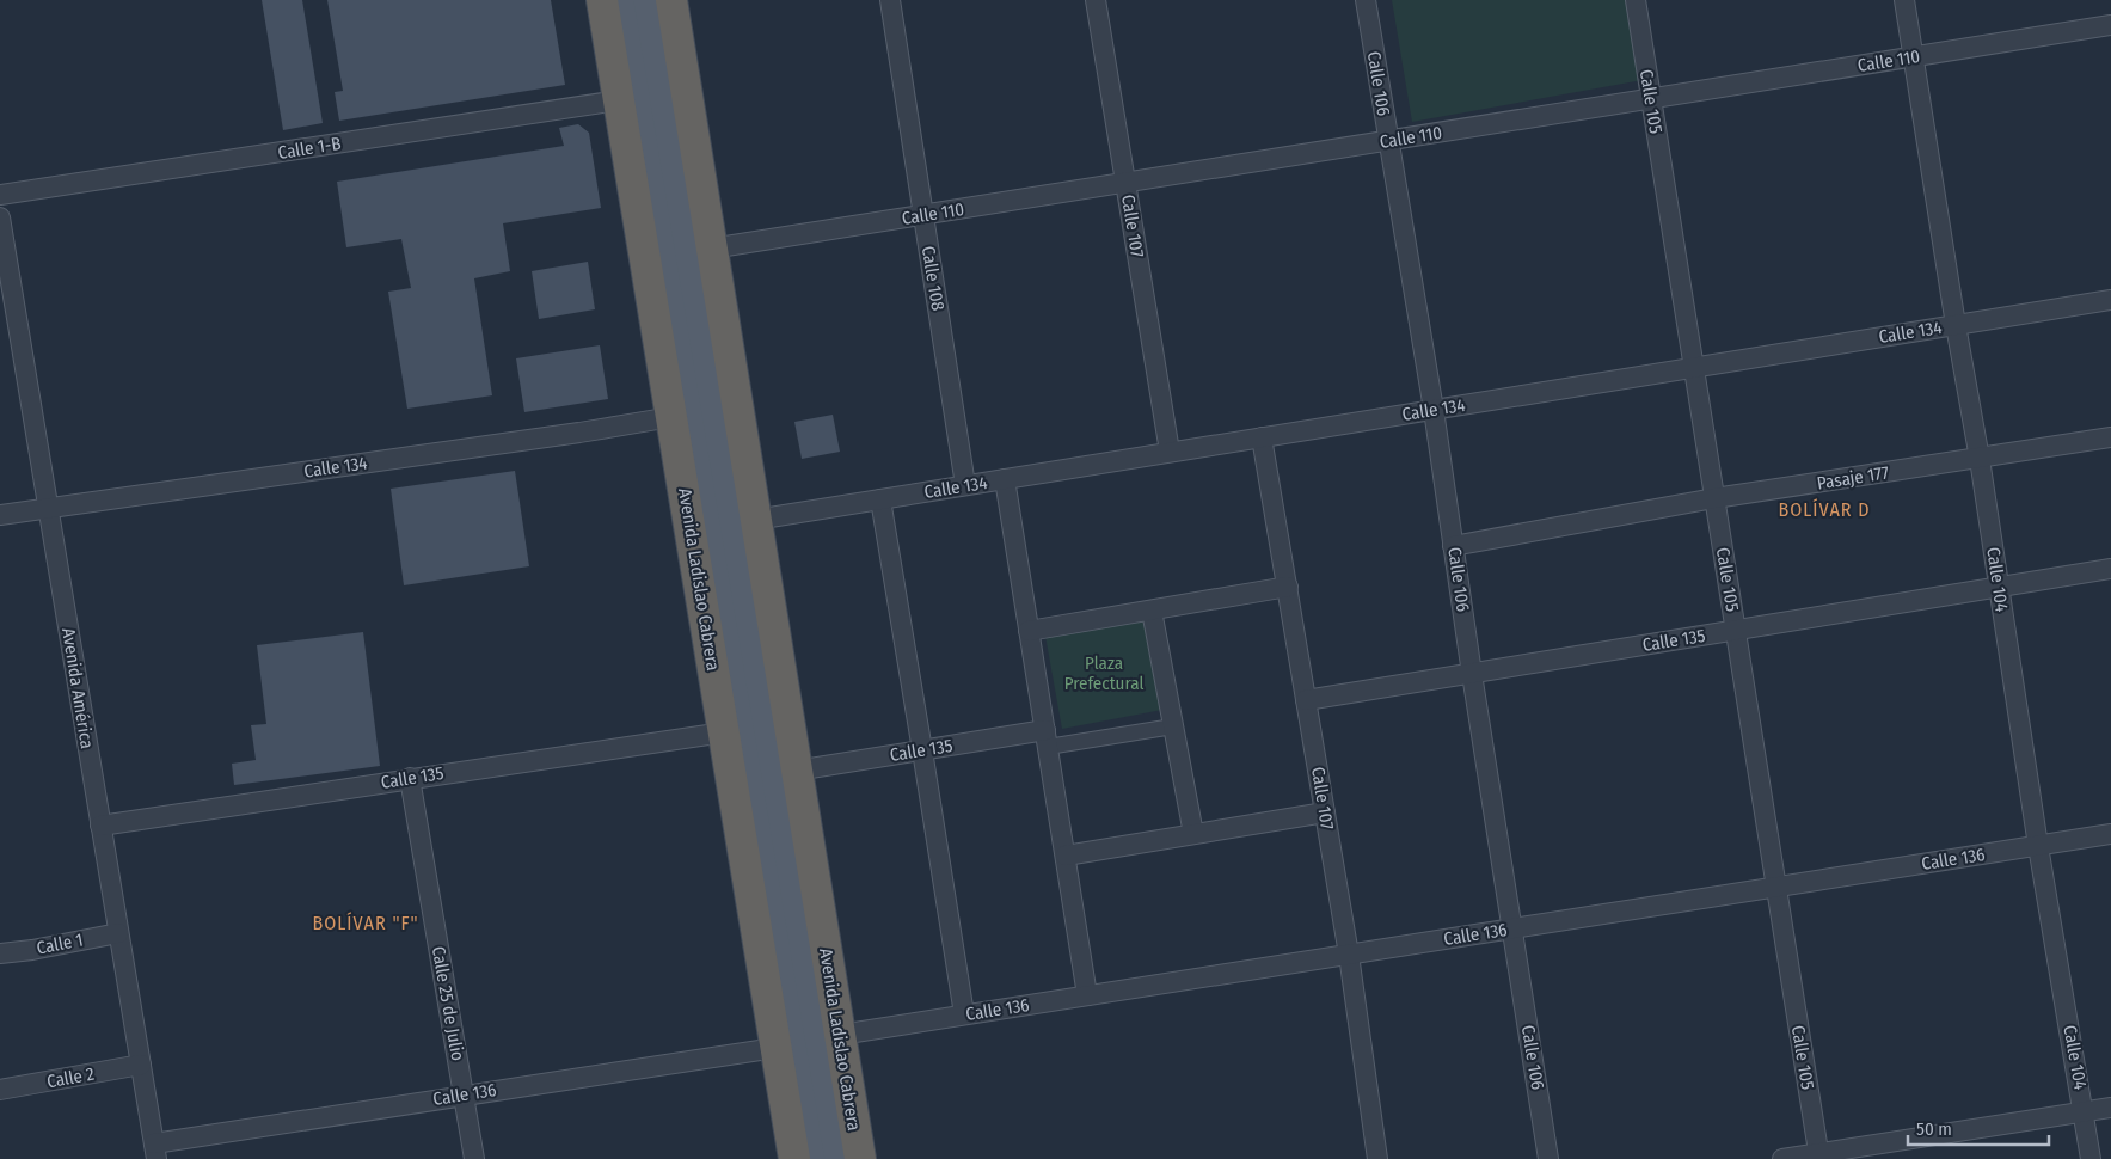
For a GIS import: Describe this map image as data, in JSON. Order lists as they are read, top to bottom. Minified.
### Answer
{"streets":{"highway":["Avenida Ladislao Cabrera"],"street":["Calle 110","Calle 106","Calle 105","Calle 1-B","Calle 107","Calle 108","Calle 134","Pasaje 177","Calle 104","Calle 135","Avenida América","Calle 136","Calle 1","Calle 25 de Julio","Calle 2"]},"crossings":[["Calle 110","Calle 106"],["Calle 110","Calle 105"],["Calle 110","Calle 107"],["Calle 110","Calle 108"],["Calle 110","Avenida Ladislao Cabrera"],["Calle 110","Calle 104"],["Calle 106","Calle 134"],["Calle 106","Pasaje 177"],["Calle 106","Calle 135"],["Calle 106","Calle 136"],["Calle 105","Calle 134"],["Calle 105","Pasaje 177"],["Calle 105","Calle 135"],["Calle 105","Calle 136"],["Calle 1-B","Avenida Ladislao Cabrera"],["Calle 107","Calle 134"],["Calle 107","Calle 135"],["Calle 107","Calle 136"],["Calle 108","Calle 134"],["Calle 134","Avenida Ladislao Cabrera"],["Calle 134","Calle 104"],["Calle 134","Avenida América"],["Pasaje 177","Calle 104"],["Avenida Ladislao Cabrera","Calle 135"],["Avenida Ladislao Cabrera","Calle 136"],["Calle 104","Calle 135"],["Calle 104","Calle 136"],["Calle 135","Avenida América"],["Calle 135","Calle 25 de Julio"],["Avenida América","Calle 136"],["Avenida América","Calle 1"],["Avenida América","Calle 2"],["Calle 136","Calle 25 de Julio"]],"districts":["BOLÍVAR D","BOLÍVAR \"F\""],"parks":["Plaza Prefectural"],"scale_bar":"50 m"}
